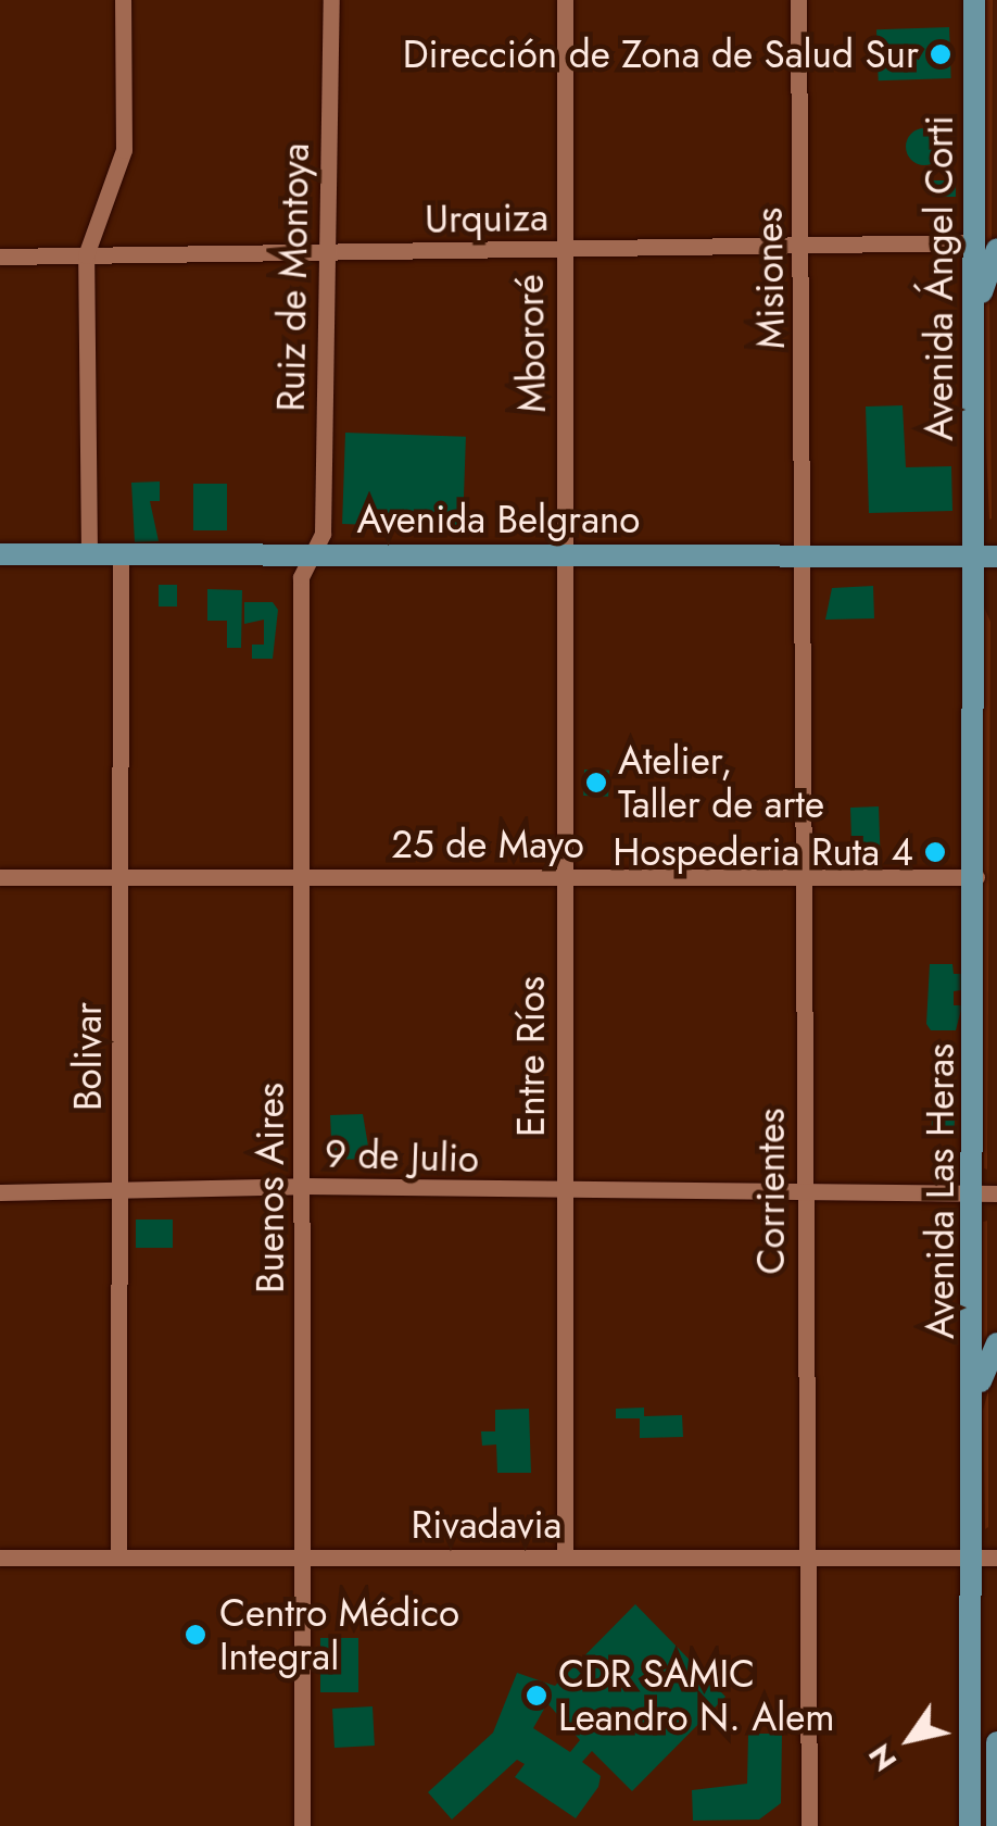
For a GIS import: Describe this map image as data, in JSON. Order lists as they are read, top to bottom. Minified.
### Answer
{"streets":{"main road":["Avenida Ángel Corti","Avenida Belgrano","Avenida Las Heras"],"street":["Urquiza","Ruiz de Montoya","Misiones","Mbororé","25 de Mayo","Bolivar","Entre Ríos","9 de Julio","Buenos Aires","Corrientes","Rivadavia"]},"crossings":[["Urquiza","Ruiz de Montoya"],["Urquiza","Misiones"],["Urquiza","Avenida Ángel Corti"],["Urquiza","Mbororé"],["Ruiz de Montoya","Avenida Belgrano"],["Ruiz de Montoya","Buenos Aires"],["Misiones","Avenida Belgrano"],["Misiones","Corrientes"],["Avenida Ángel Corti","Avenida Belgrano"],["Avenida Ángel Corti","Avenida Las Heras"],["Mbororé","Avenida Belgrano"],["Mbororé","Entre Ríos"],["Avenida Belgrano","Bolivar"],["Avenida Belgrano","Entre Ríos"],["Avenida Belgrano","Buenos Aires"],["Avenida Belgrano","Corrientes"],["Avenida Belgrano","Avenida Las Heras"],["25 de Mayo","Bolivar"],["25 de Mayo","Entre Ríos"],["25 de Mayo","Buenos Aires"],["25 de Mayo","Corrientes"],["25 de Mayo","Avenida Las Heras"],["Bolivar","9 de Julio"],["Bolivar","Rivadavia"],["Entre Ríos","9 de Julio"],["Entre Ríos","Rivadavia"],["9 de Julio","Buenos Aires"],["9 de Julio","Corrientes"],["9 de Julio","Avenida Las Heras"],["Buenos Aires","Rivadavia"],["Corrientes","Rivadavia"],["Avenida Las Heras","Rivadavia"]],"places":["Dirección de Zona de Salud Sur","Atelier, Taller de arte","Hospederia Ruta 4","Centro Médico Integral","CDR SAMIC Leandro N. Alem"],"north":"bottom left"}
